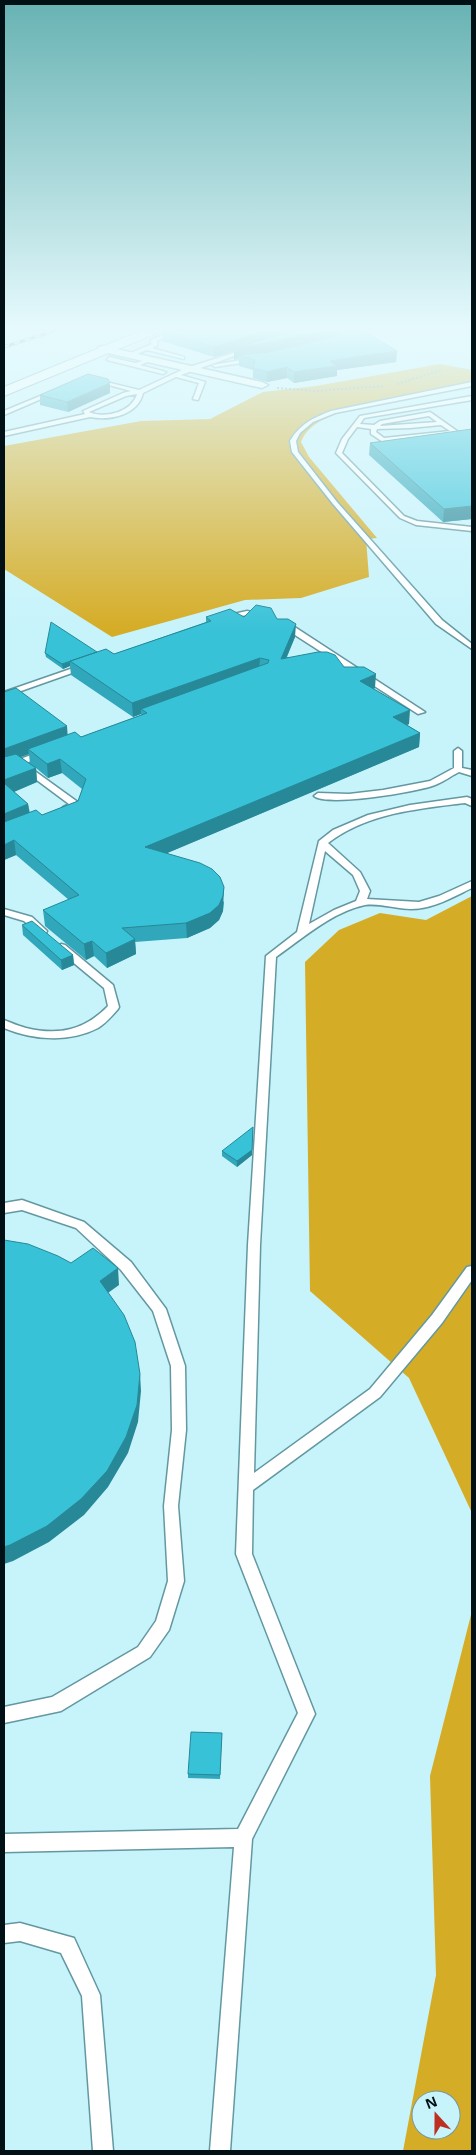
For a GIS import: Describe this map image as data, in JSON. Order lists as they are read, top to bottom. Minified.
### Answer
{"north":"top"}
